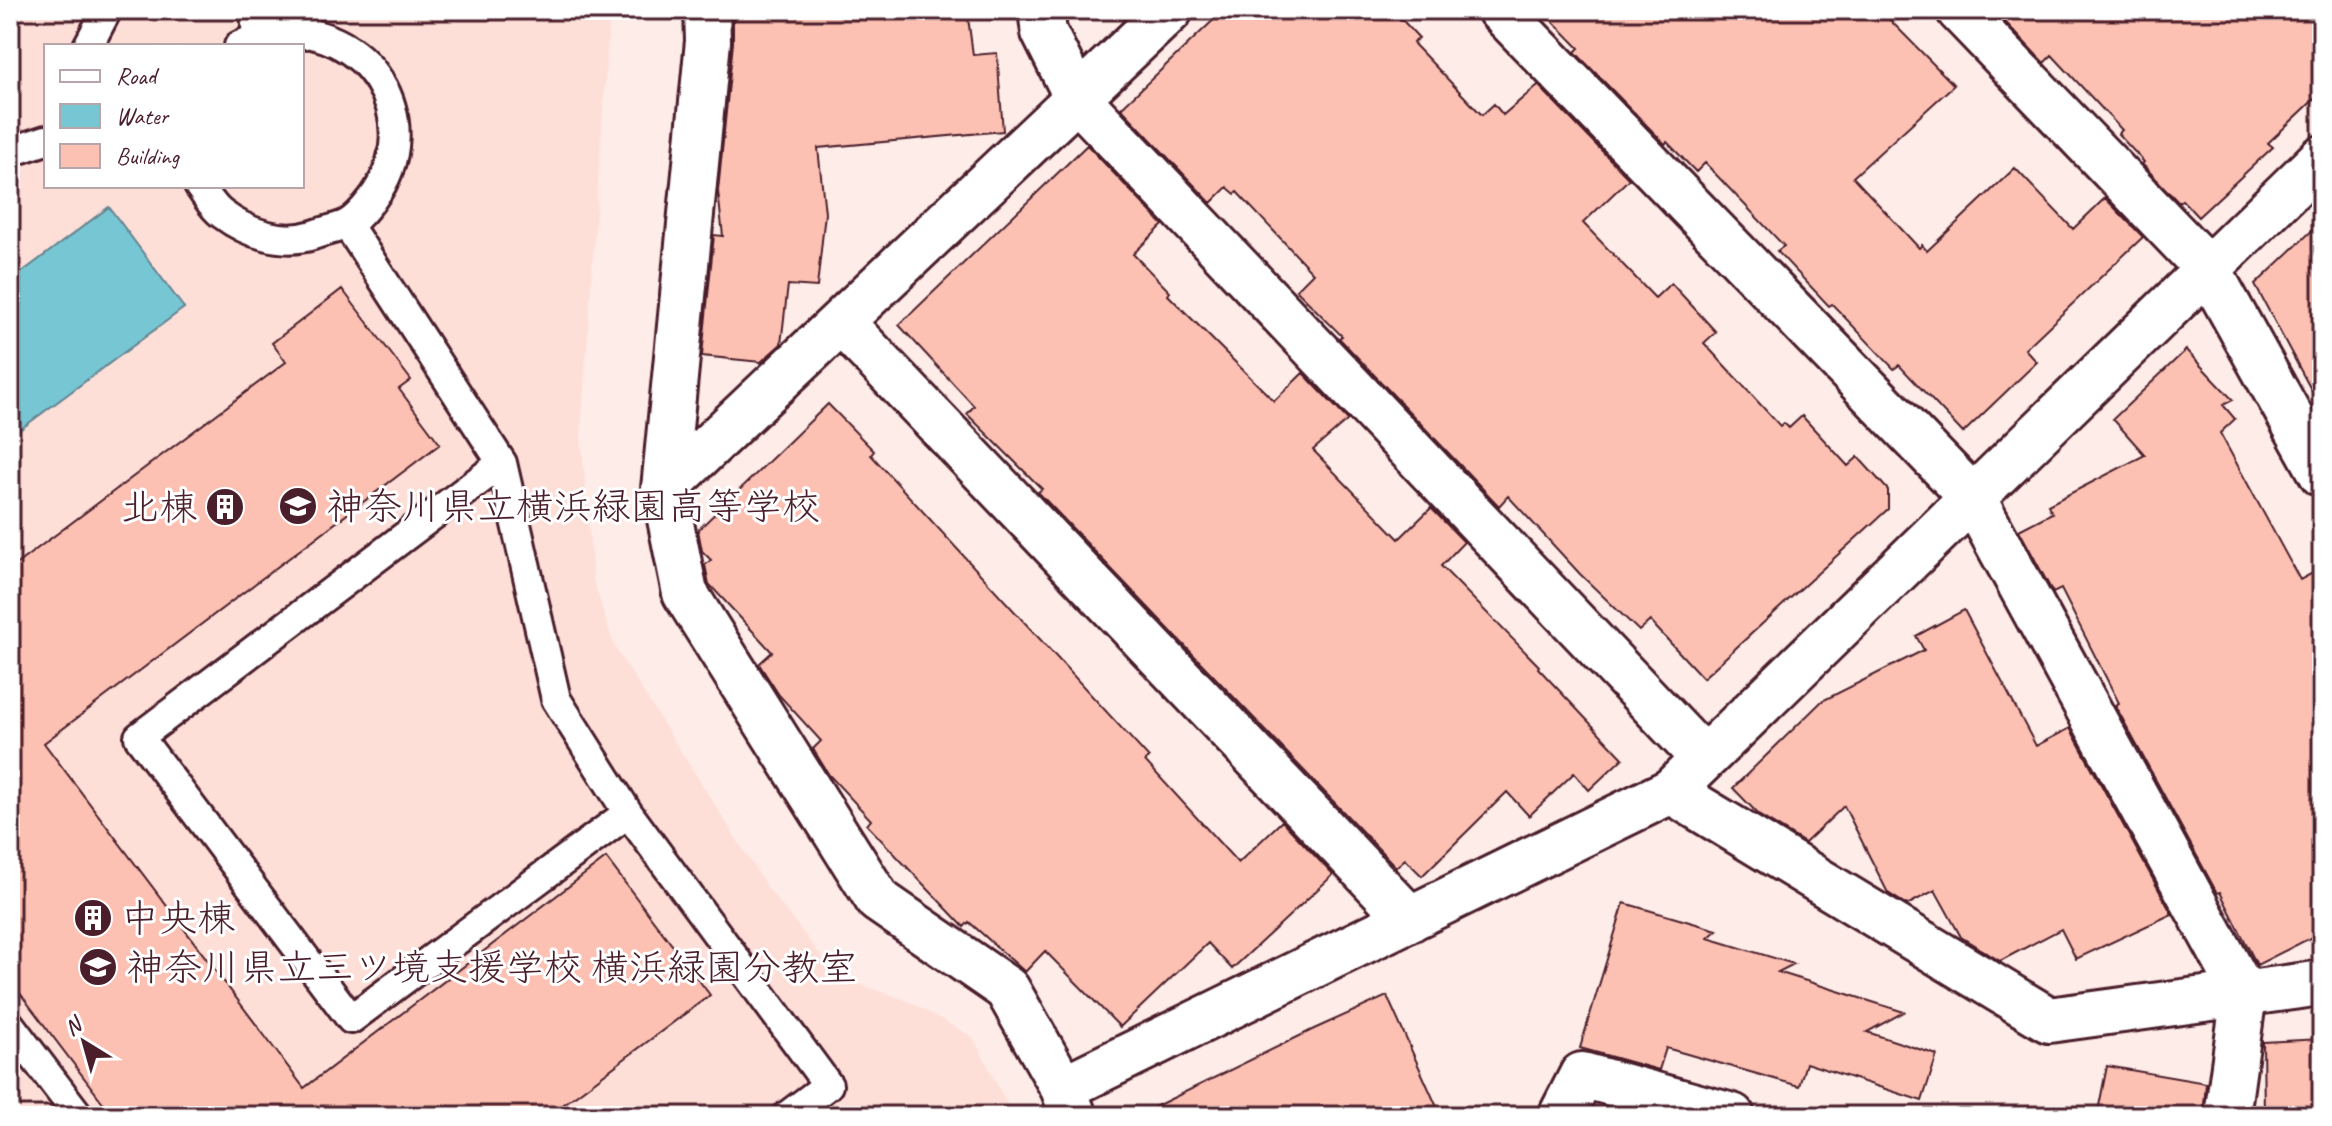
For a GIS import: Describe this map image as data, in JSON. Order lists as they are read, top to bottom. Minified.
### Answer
{"places":{"school or university":["神奈川県立横浜緑園高等学校","神奈川県立三ツ境支援学校 横浜緑園分教室"],"building":["北棟","中央棟"]},"legend":["Road","Water","Building"],"north":"top left"}
